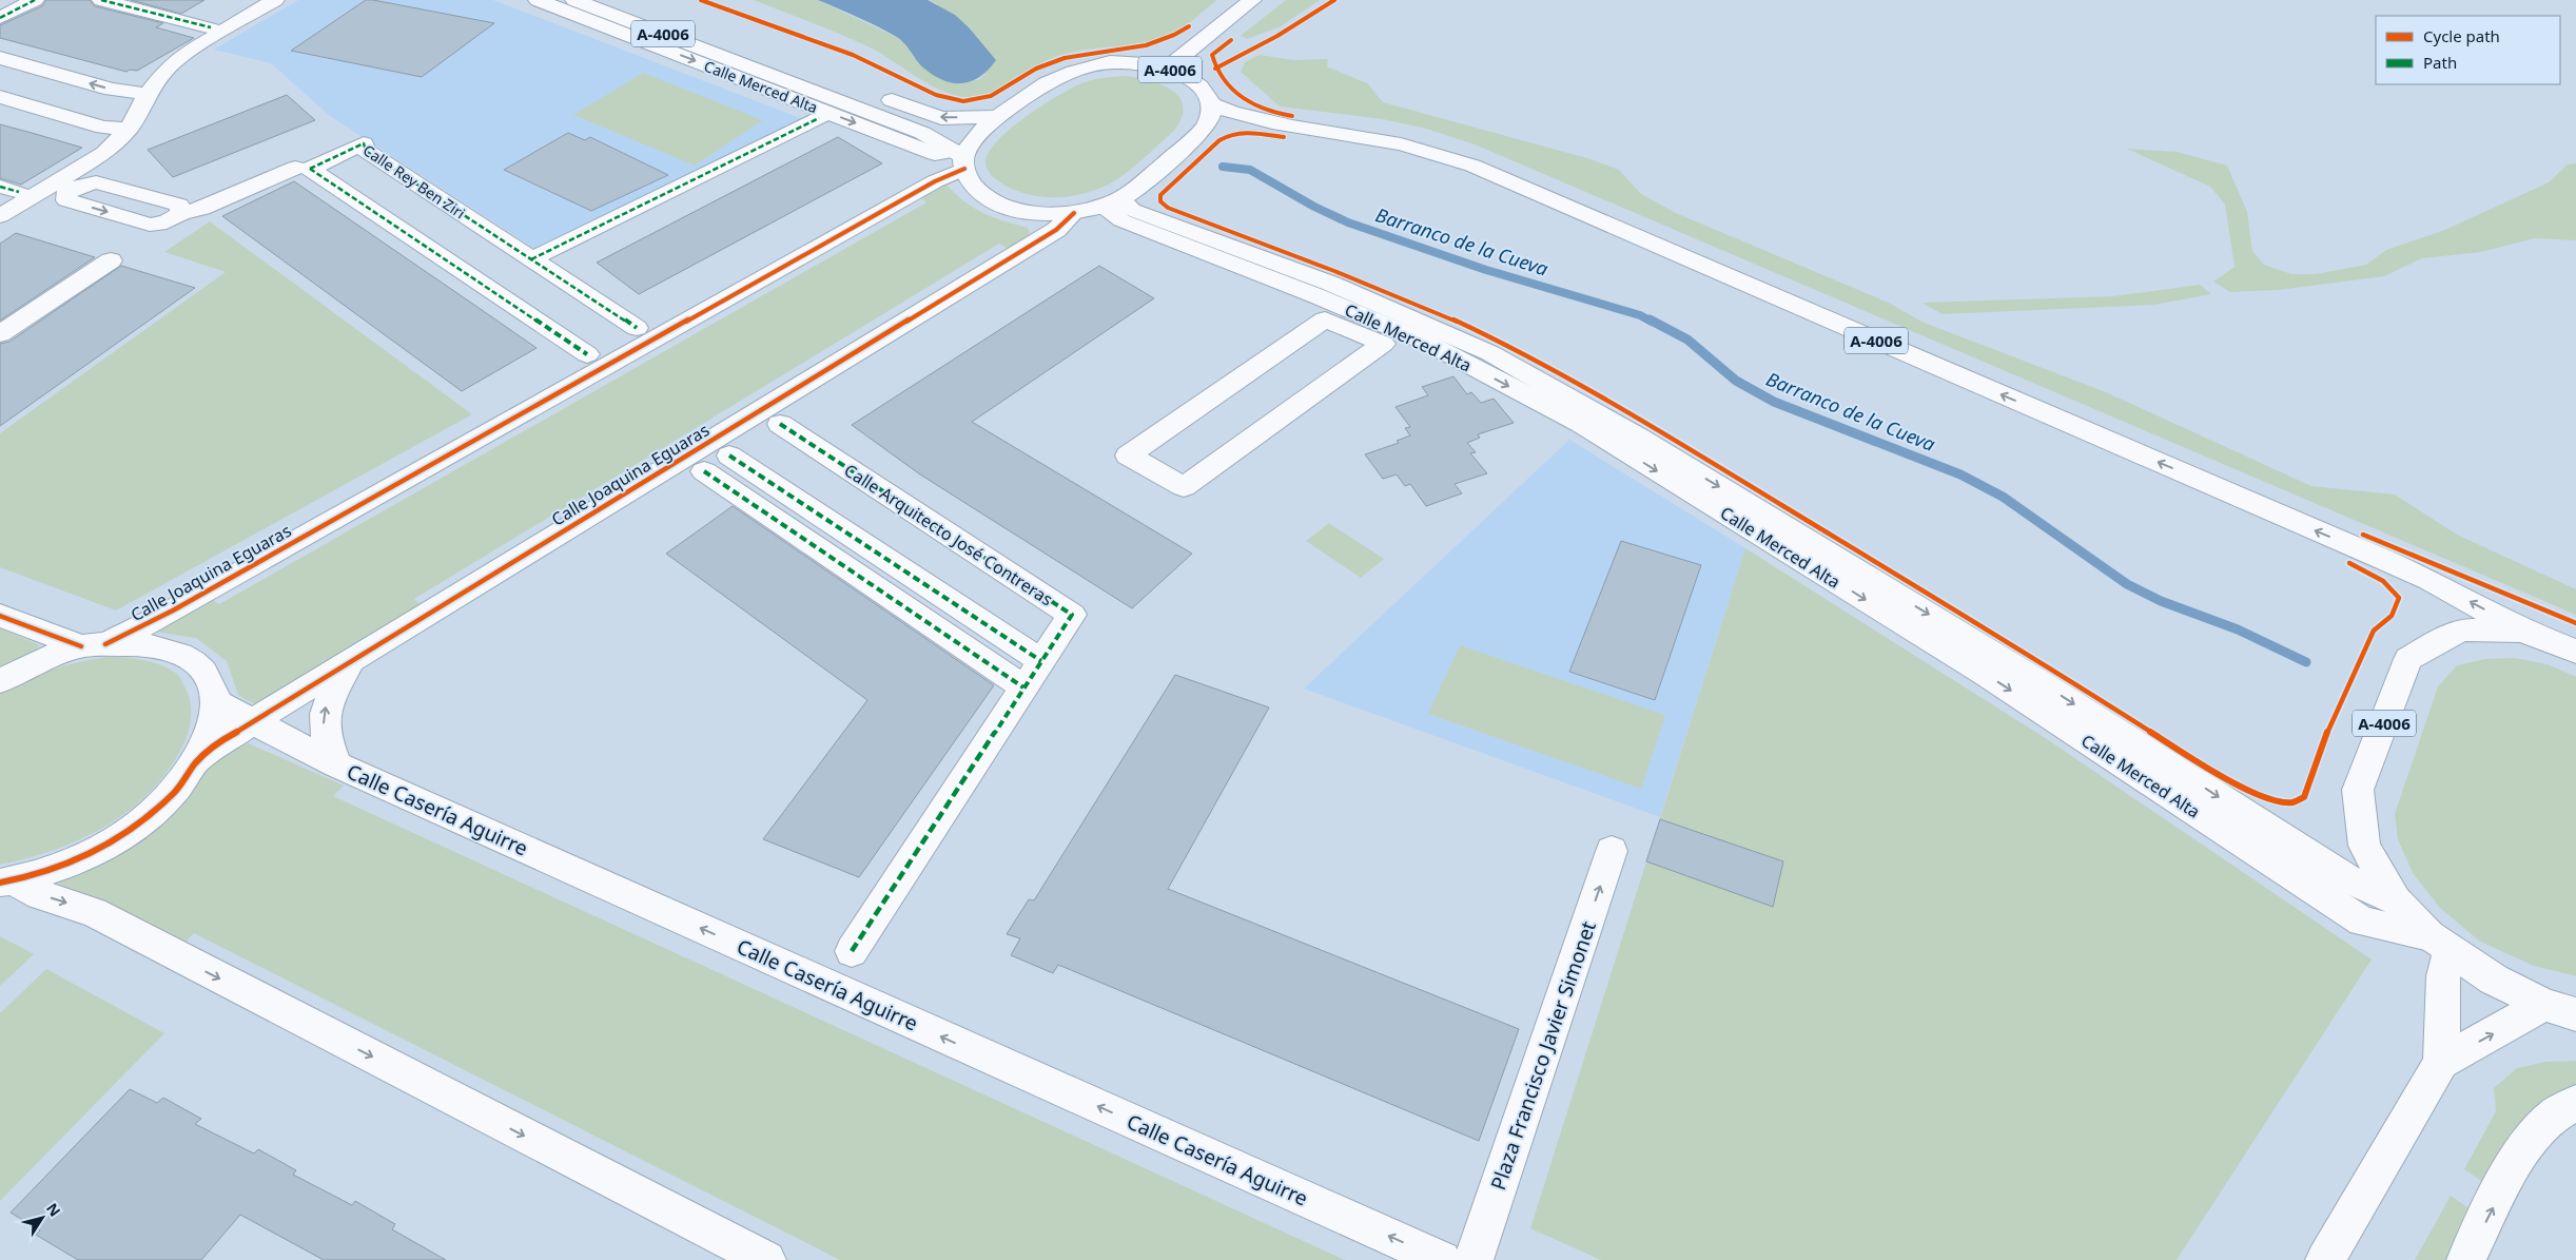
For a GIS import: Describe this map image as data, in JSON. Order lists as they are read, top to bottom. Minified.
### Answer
{"streets":{"main road":["A-4006","Calle Merced Alta","Calle Rey Ben Ziri","Calle Joaquina Eguaras","Calle Arquitecto José Contreras","Calle Casería Aguirre","Plaza Francisco Javier Simonet"]},"crossings":[["A-4006","Calle Merced Alta"],["A-4006","Calle Joaquina Eguaras"],["Calle Merced Alta","Calle Joaquina Eguaras"],["Calle Joaquina Eguaras","Calle Casería Aguirre"]],"one_way":["Calle Casería Aguirre","Plaza Francisco Javier Simonet"],"water":["Barranco de la Cueva"],"legend":["Cycle path","Path"],"north":"top right"}
